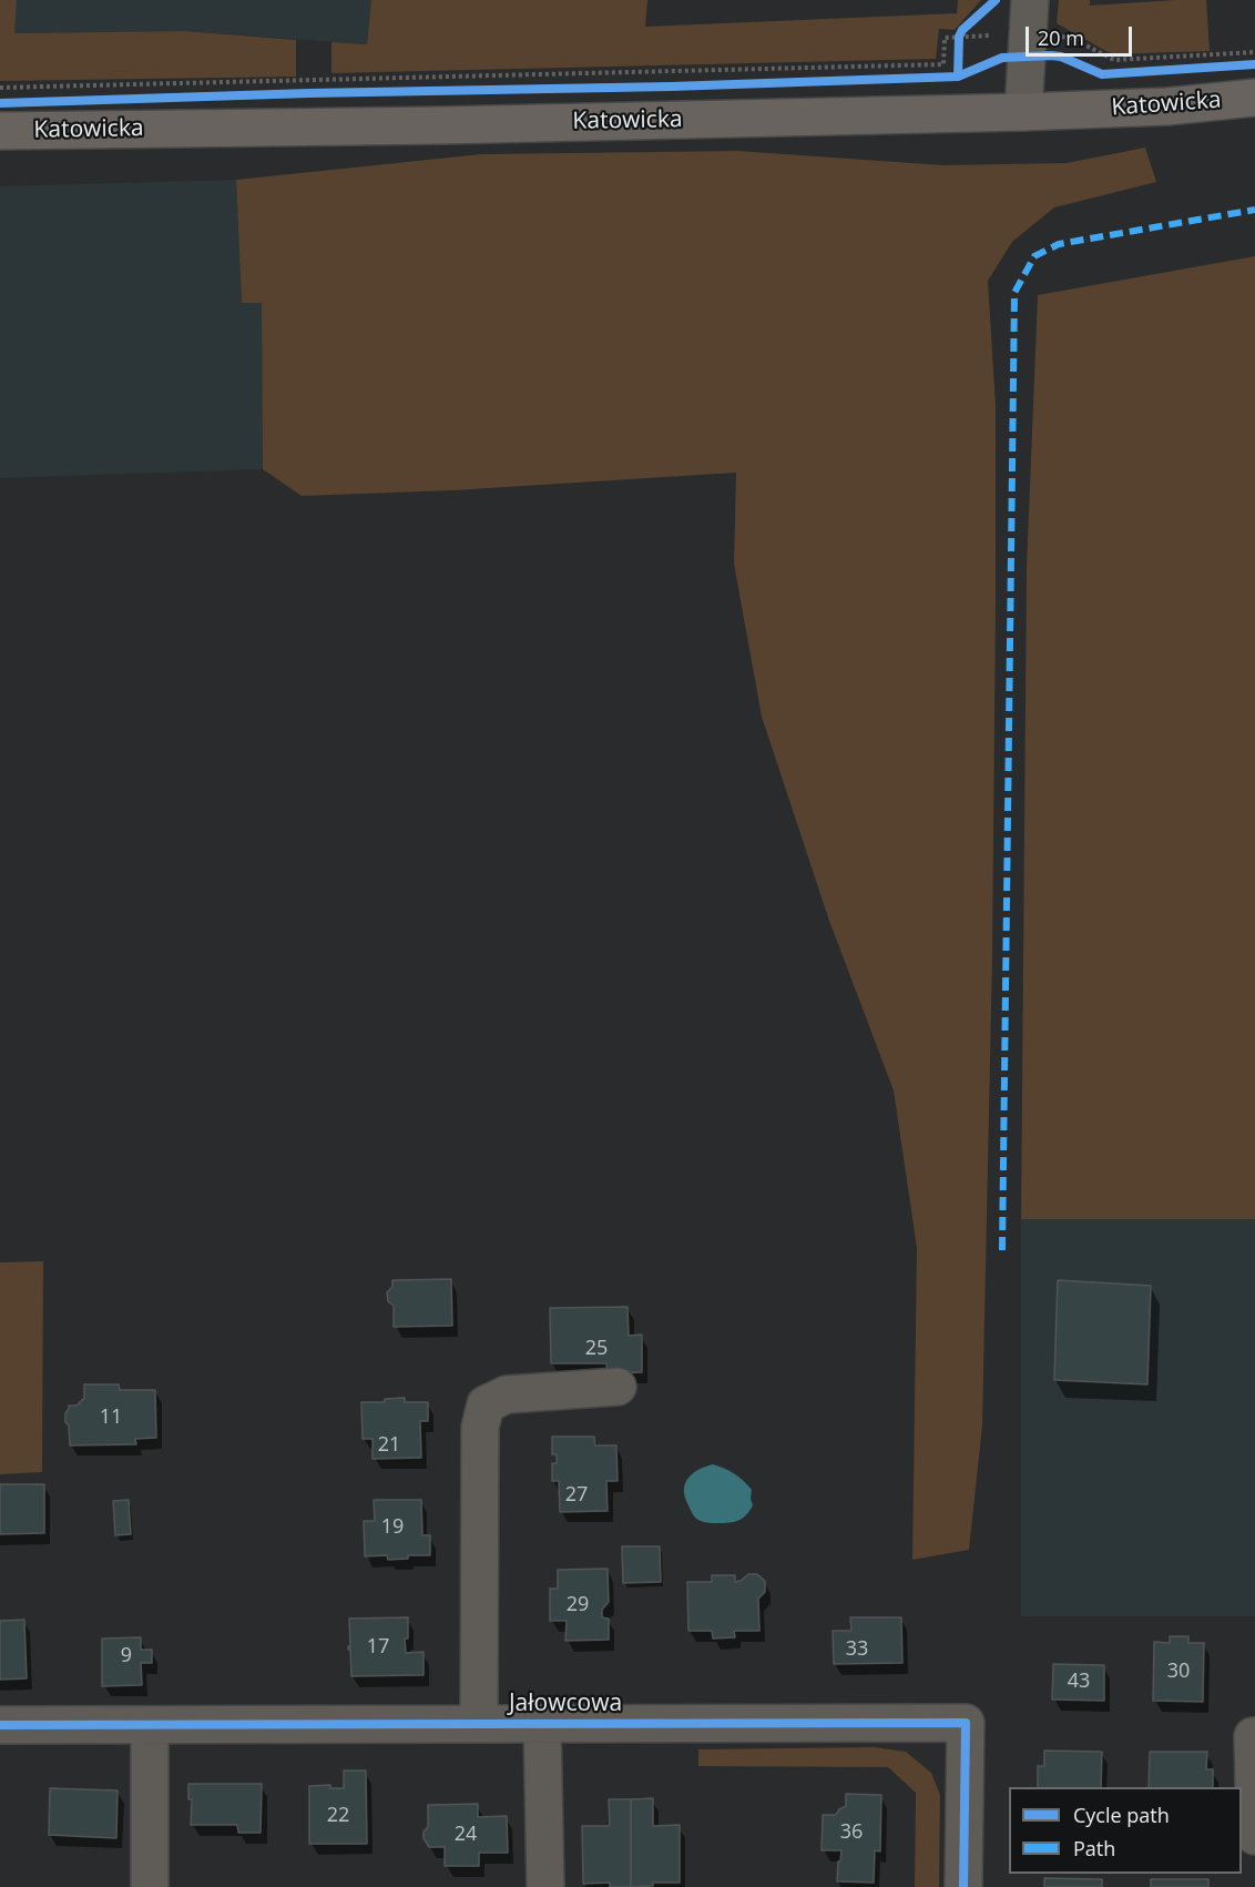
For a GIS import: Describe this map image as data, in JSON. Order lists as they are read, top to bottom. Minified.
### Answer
{"streets":{"main road":["Katowicka"],"street":["Jałowcowa"]},"house_numbers":["25","11","21","27","19","29","17","33","9","30","43","22","36","24"],"legend":["Cycle path","Path"],"scale_bar":"20 m"}
